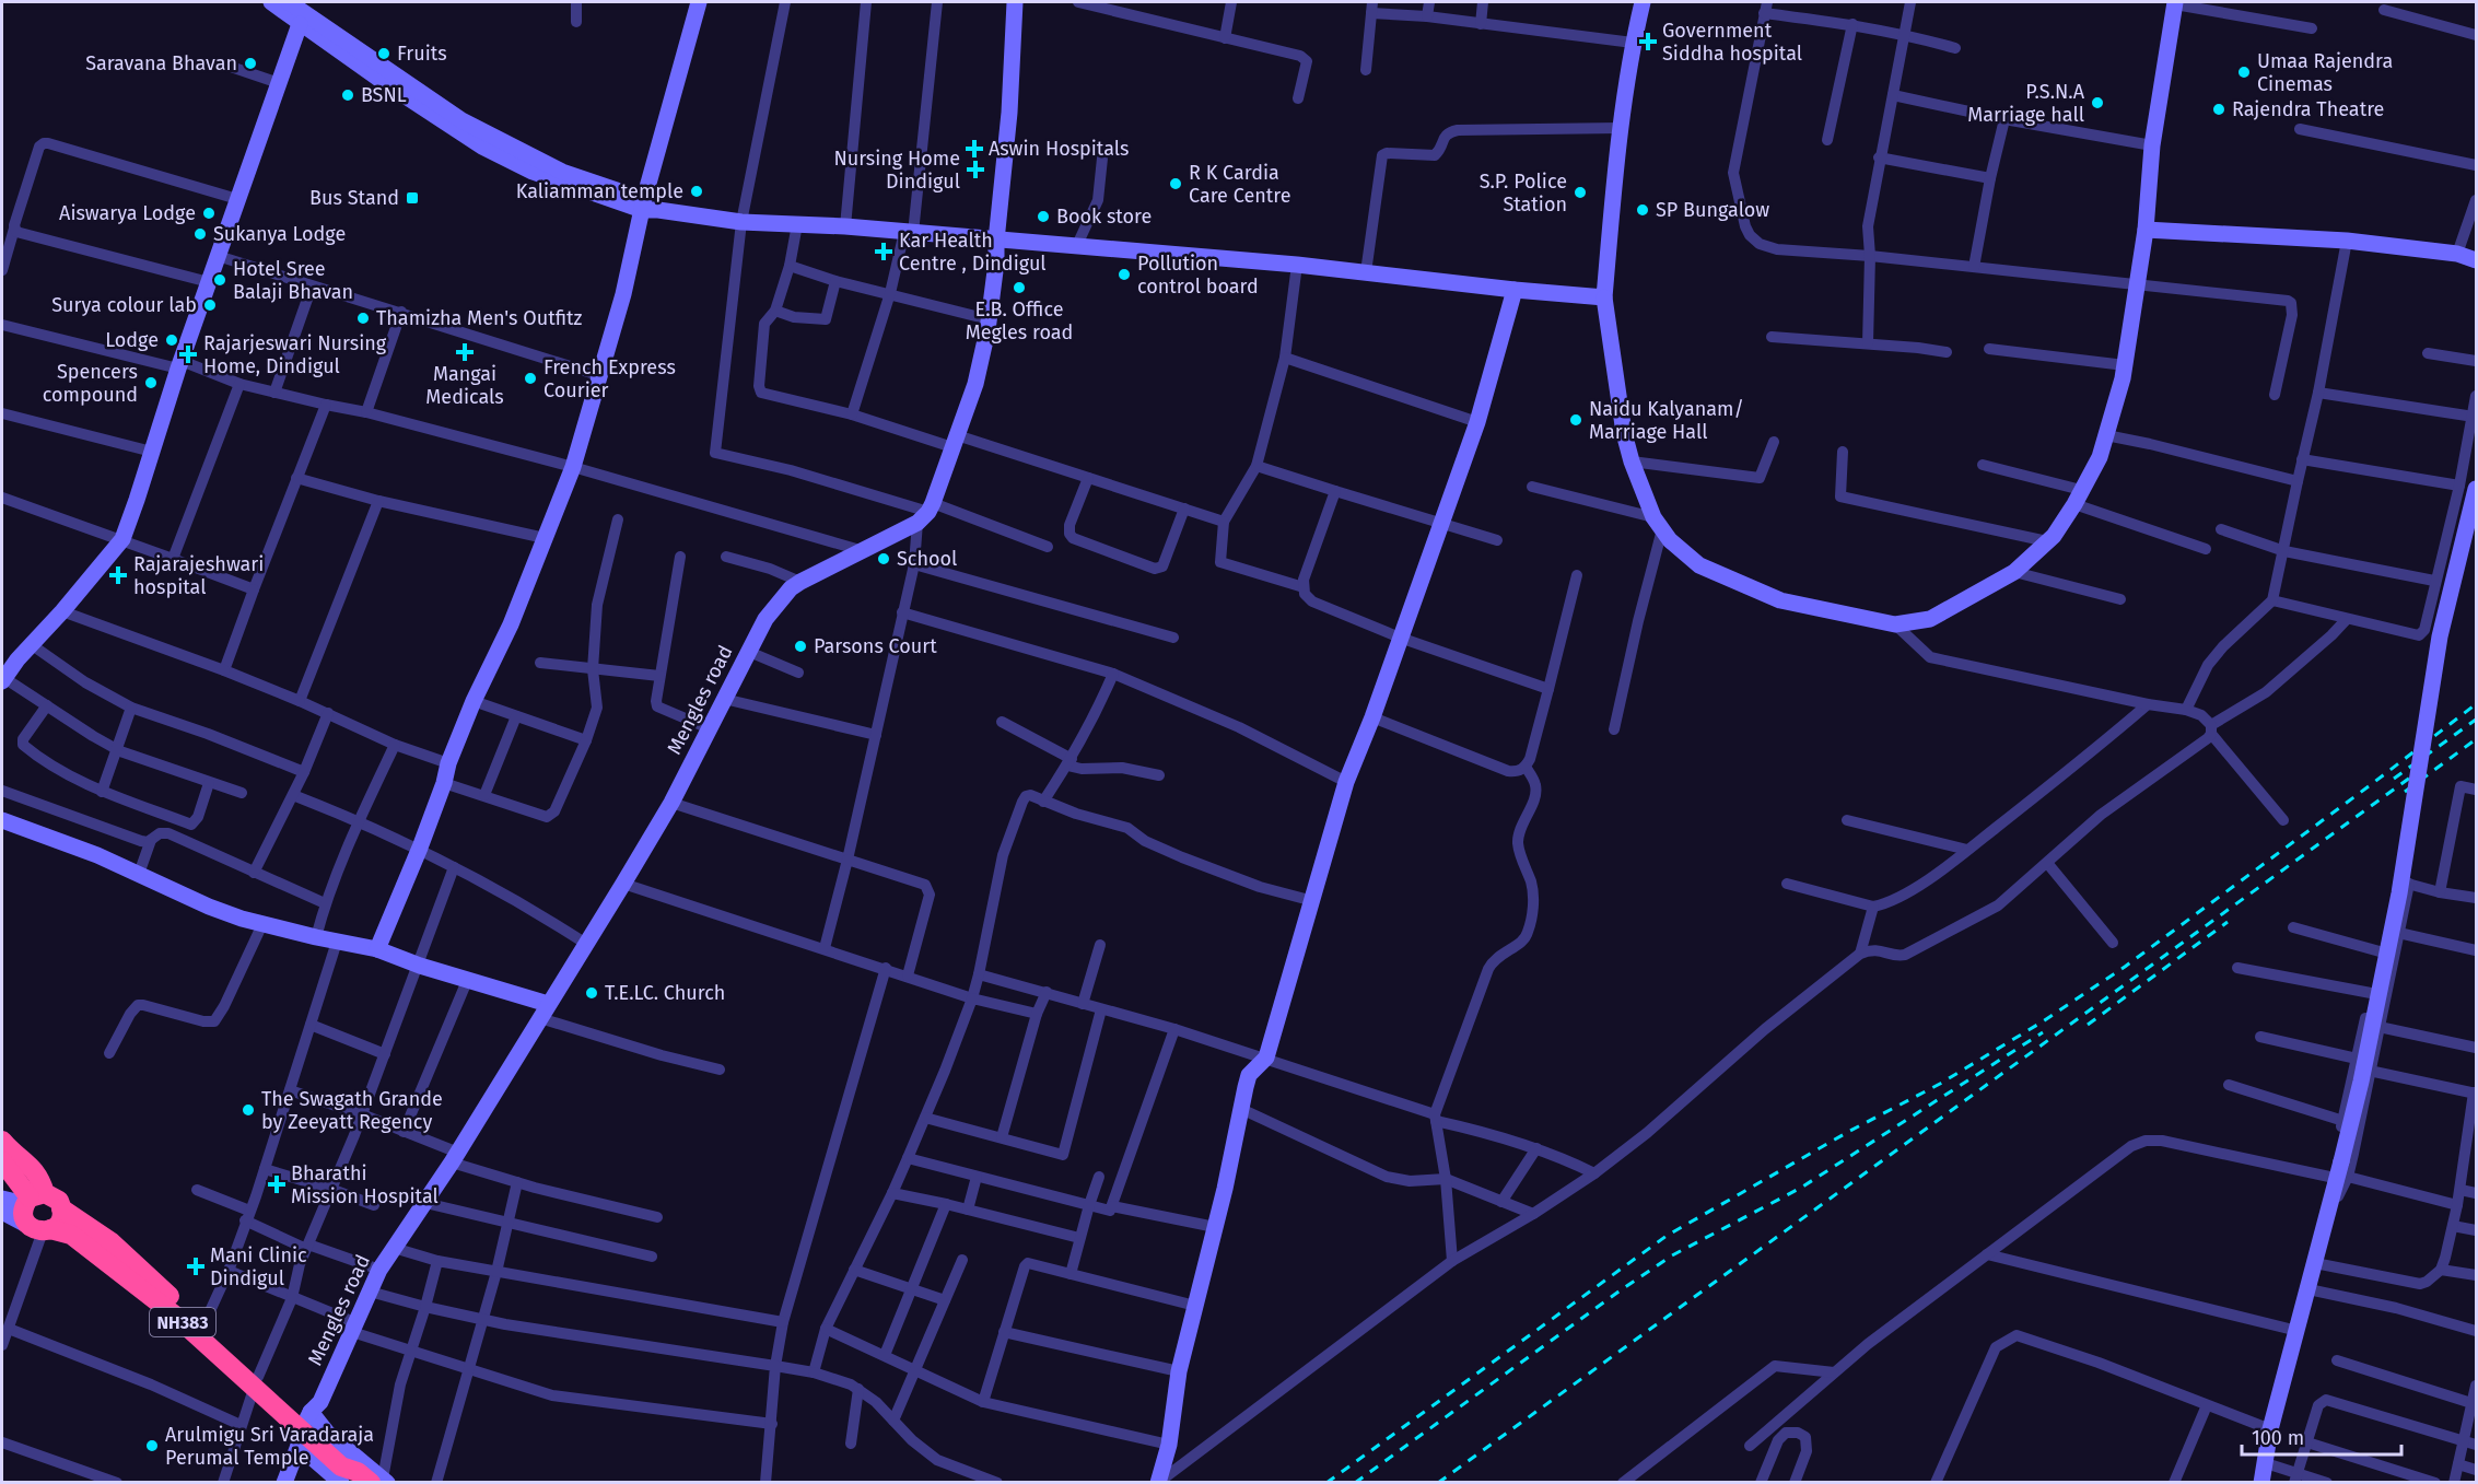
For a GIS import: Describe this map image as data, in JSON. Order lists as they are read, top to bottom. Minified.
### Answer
{"streets":{"highway":["NH383"],"street":["Mengles road"]},"crossings":[["Mengles road","NH383"]],"places":{"health":["Government Siddha hospital","Aswin Hospitals","Nursing Home Dindigul","Kar Health Centre , Dindigul","Mangai Medicals","Rajarjeswari Nursing Home, Dindigul","Rajarajeshwari hospital","Bharathi Mission Hospital","Mani Clinic Dindigul"],"other":["Fruits","Saravana Bhavan","Umaa Rajendra Cinemas","BSNL","P.S.N.A Marriage hall","Rajendra Theatre","R K Cardia Care Centre","Kaliamman temple","S.P. Police Station","SP Bungalow","Aiswarya Lodge","Book store","Sukanya Lodge","Pollution control board","Hotel Sree Balaji Bhavan","E.B. Office Megles road","Surya colour lab","Thamizha Men's Outfitz","Lodge","French Express Courier","Spencers compound","Naidu Kalyanam/ Marriage Hall","School","Parsons Court","T.E.LC. Church","The Swagath Grande by Zeeyatt Regency","Arulmigu Sri Varadaraja Perumal Temple"],"transit":["Bus Stand"]},"scale_bar":"100 m"}
